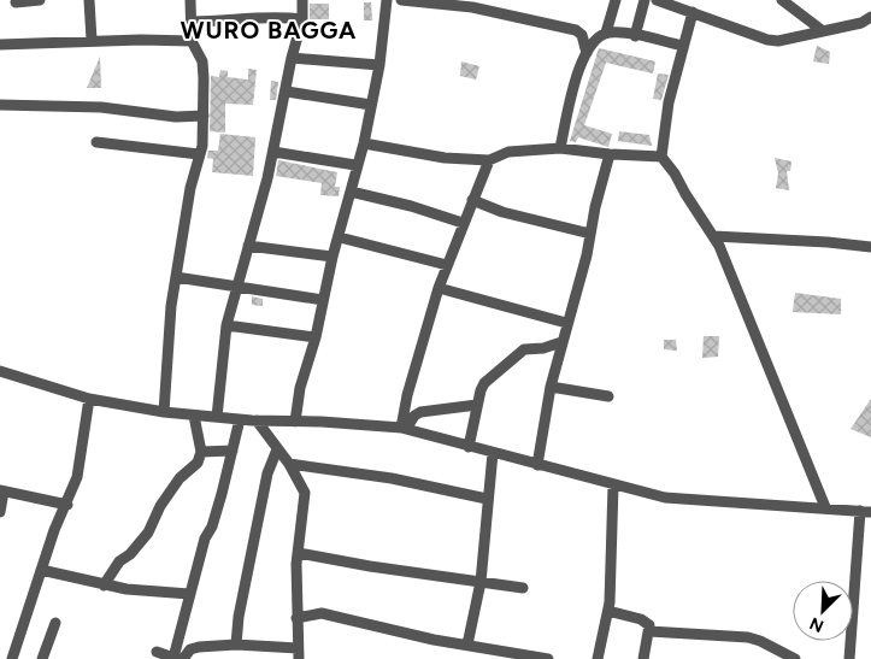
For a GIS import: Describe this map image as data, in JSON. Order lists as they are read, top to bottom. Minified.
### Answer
{"districts":["WURO BAGGA"],"north":"bottom left"}
